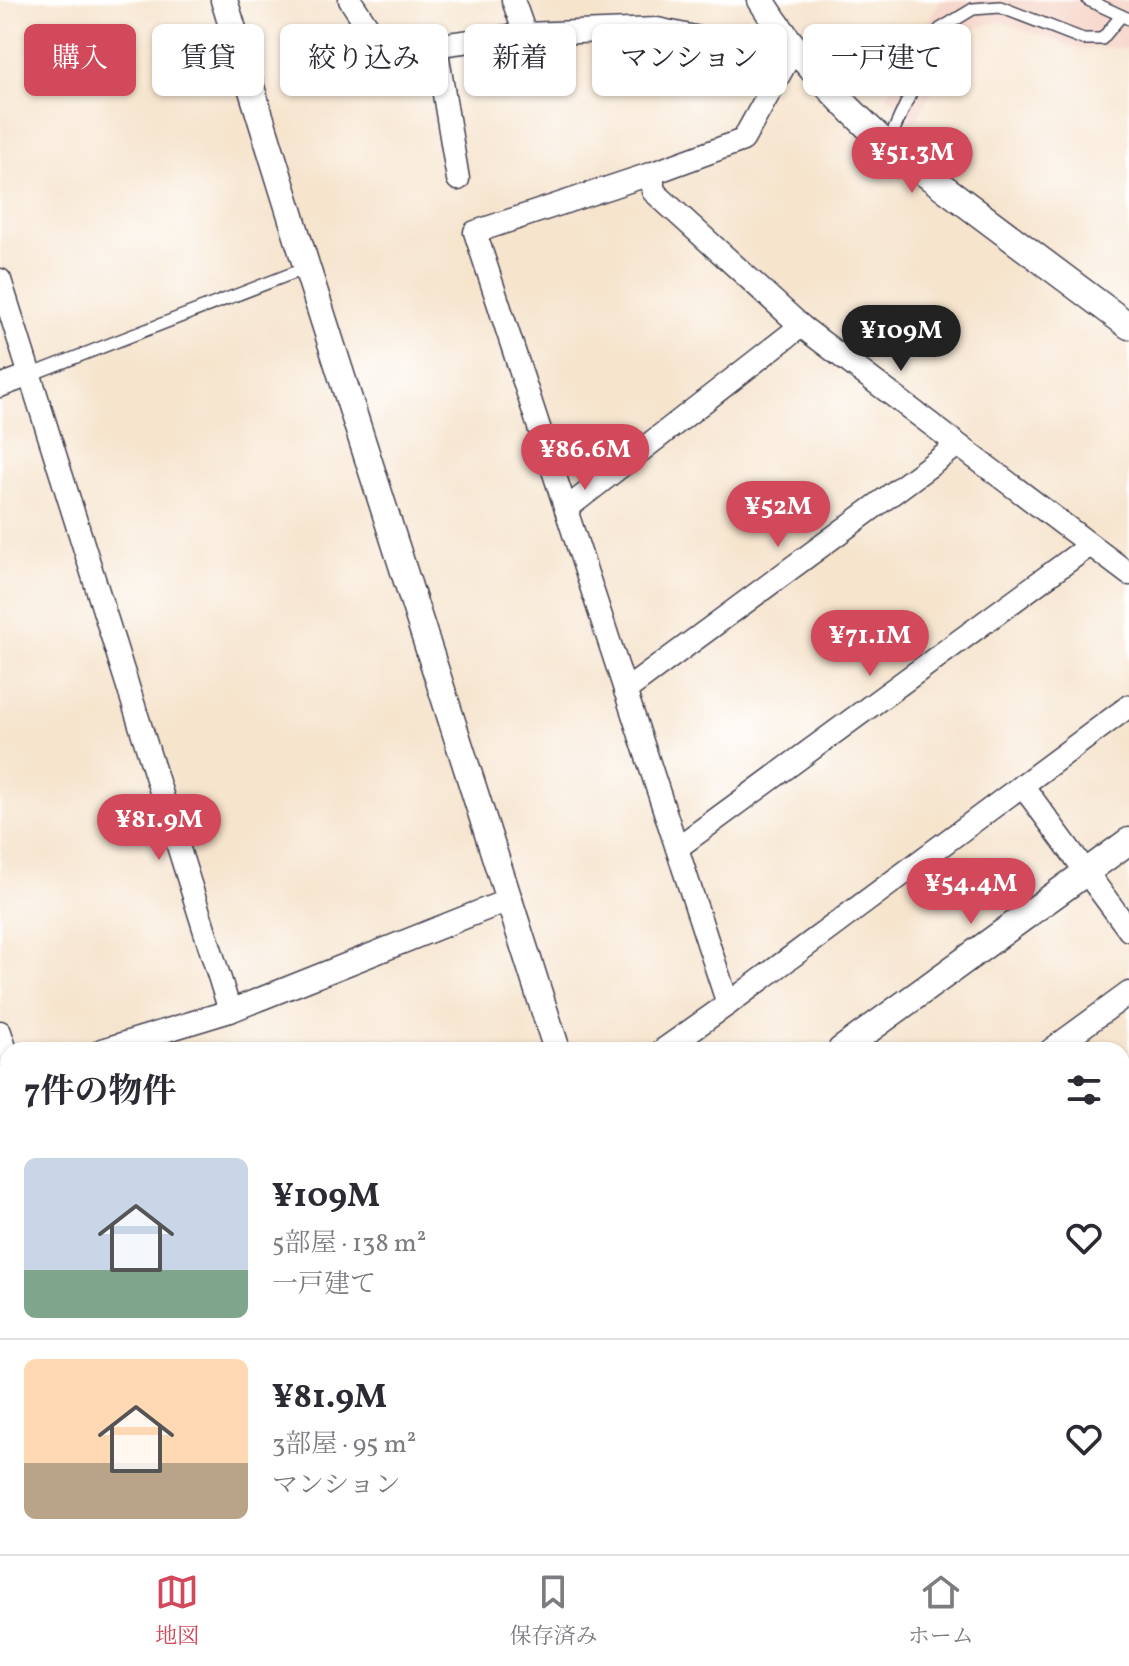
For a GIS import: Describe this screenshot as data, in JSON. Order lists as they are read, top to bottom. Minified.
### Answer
{"page":{"chip":["購入","賃貸","絞り込み","新着","マンション","一戸建て"],"price":["¥51.3M","¥109M","¥86.6M","¥52M","¥71.1M","¥81.9M","¥54.4M"],"heading":"7件の物件","list":[{"name":"¥109M","note":"5部屋 · 138 m² · 一戸建て"},{"name":"¥81.9M","note":"3部屋 · 95 m² · マンション"}],"tabs":["地図","保存済み","ホーム"]}}
